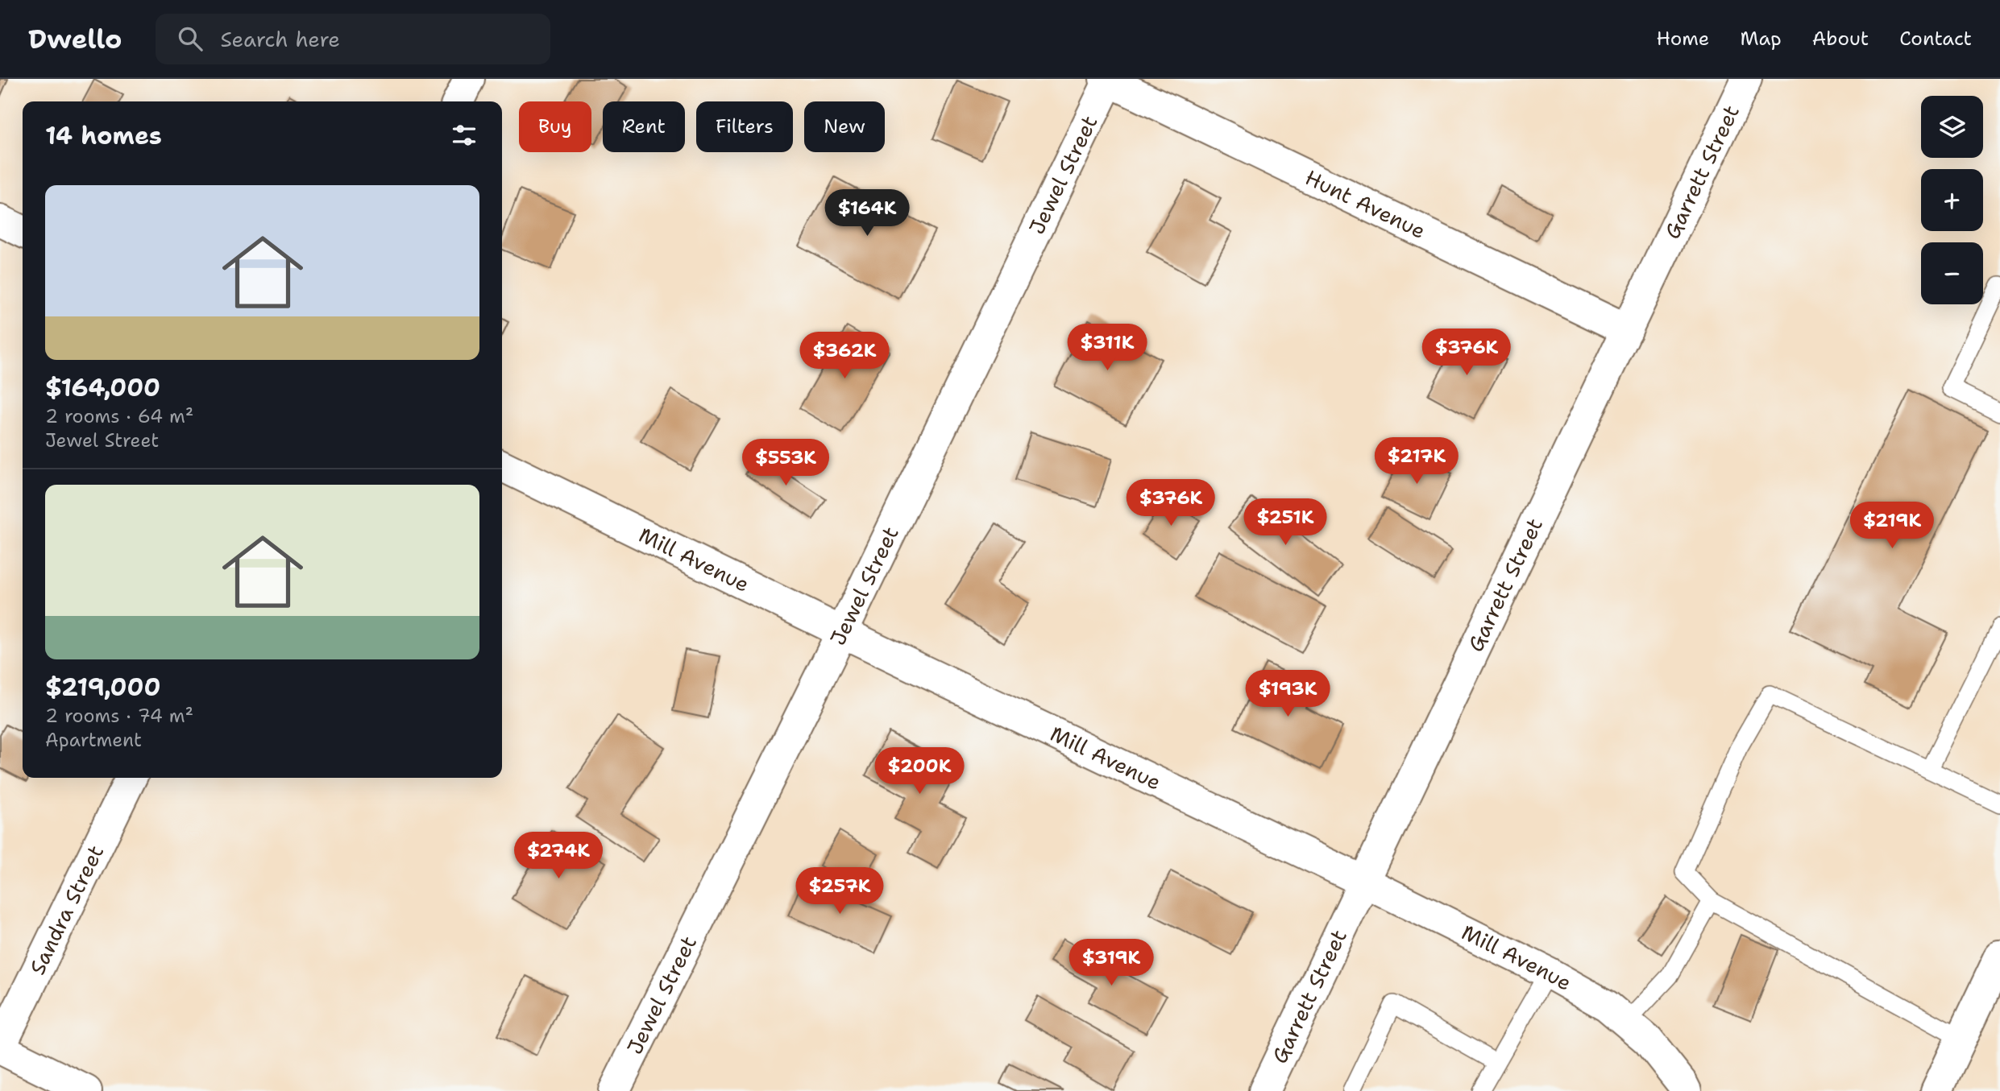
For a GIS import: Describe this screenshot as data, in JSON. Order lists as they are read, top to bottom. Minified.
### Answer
{"streets":{"street":["Garrett Street","Jewel Street","Hunt Avenue","Mill Avenue","Sandra Street"]},"crossings":[["Garrett Street","Hunt Avenue"],["Garrett Street","Mill Avenue"],["Jewel Street","Hunt Avenue"],["Jewel Street","Mill Avenue"]],"page":{"header":"Dwello","search":"Search here","nav":["Home","Map","About","Contact"],"map_buttons":["+","−"],"chip":["Buy","Rent","Filters","New"],"heading":"14 homes","list":[{"name":"$164,000","note":"2 rooms · 64 m² · Jewel Street"},{"name":"$219,000","note":"2 rooms · 74 m² · Apartment"}],"price":["$164K","$311K","$376K","$362K","$217K","$553K","$376K","$251K","$219K","$193K","$200K","$274K","$257K","$319K"]}}
